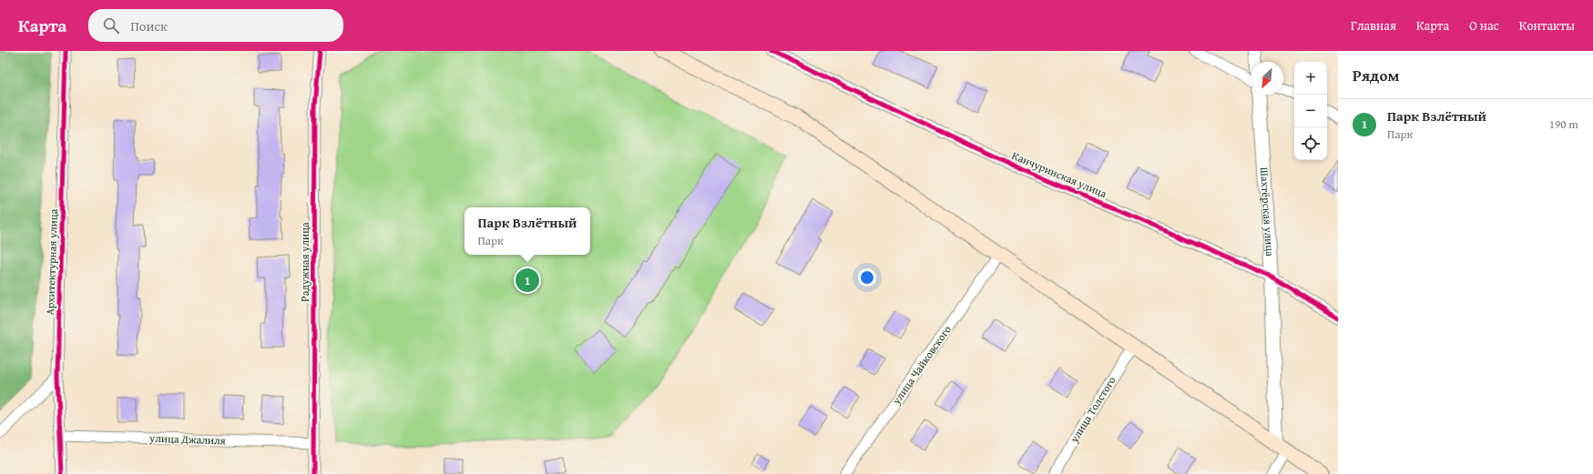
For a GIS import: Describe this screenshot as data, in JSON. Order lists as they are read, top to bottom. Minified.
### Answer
{"streets":{"street":["Канчуринская улица","Шахтёрская улица","Архитектурная улица","Радужная улица","улица Чайковского","улица Толстого","улица Джалиля"]},"crossings":[["Канчуринская улица","Шахтёрская улица"],["Архитектурная улица","улица Джалиля"],["Радужная улица","улица Джалиля"]],"north":"bottom left","page":{"header":"Карта","search":"Поиск","nav":["Главная","Карта","О нас","Контакты"],"heading":"Рядом","map_buttons":["+","−"],"list":[{"mark":"1","name":"Парк Взлётный","note":"Парк","value":"190 m"}],"popup":["Парк Взлётный","Парк"],"pins":"1"}}
